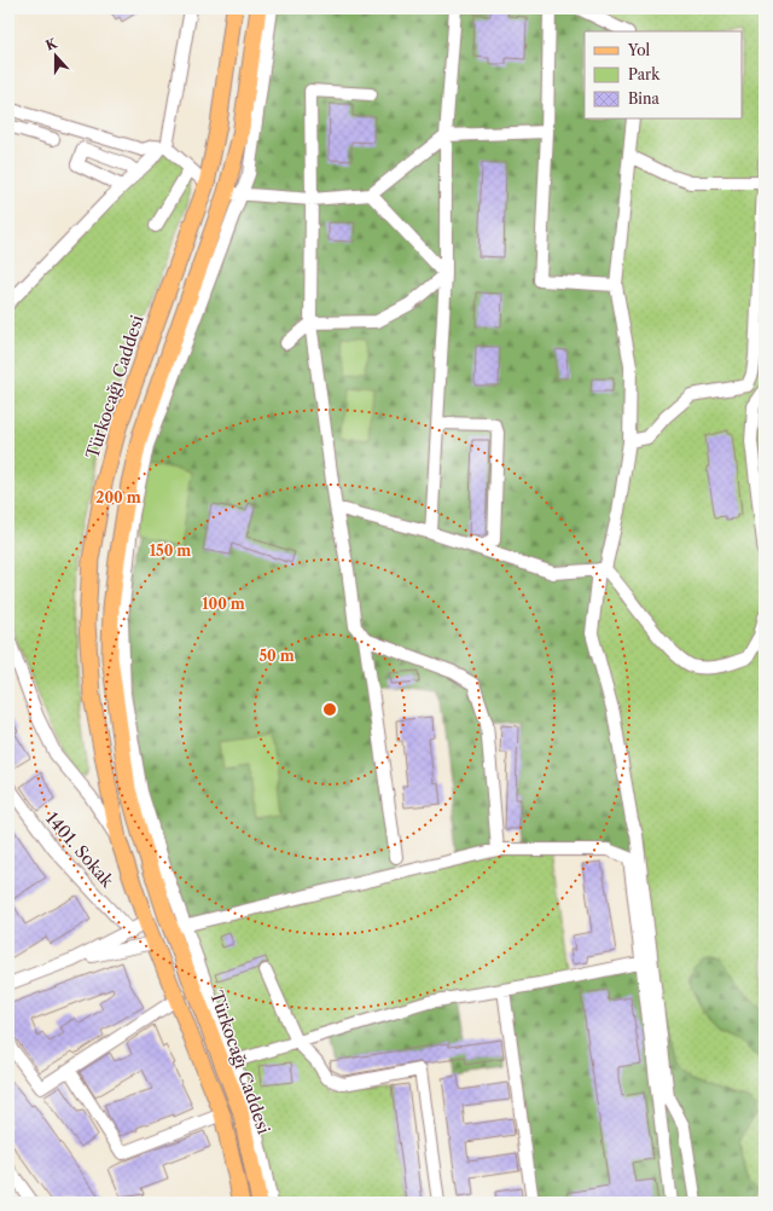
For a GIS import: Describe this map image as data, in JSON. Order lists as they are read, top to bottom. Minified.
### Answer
{"streets":{"main road":["Türkocağı Caddesi"],"street":["1401. Sokak"]},"legend":["Yol","Park","Bina"],"north":"top","rings":["200 m","150 m","100 m","50 m"]}
